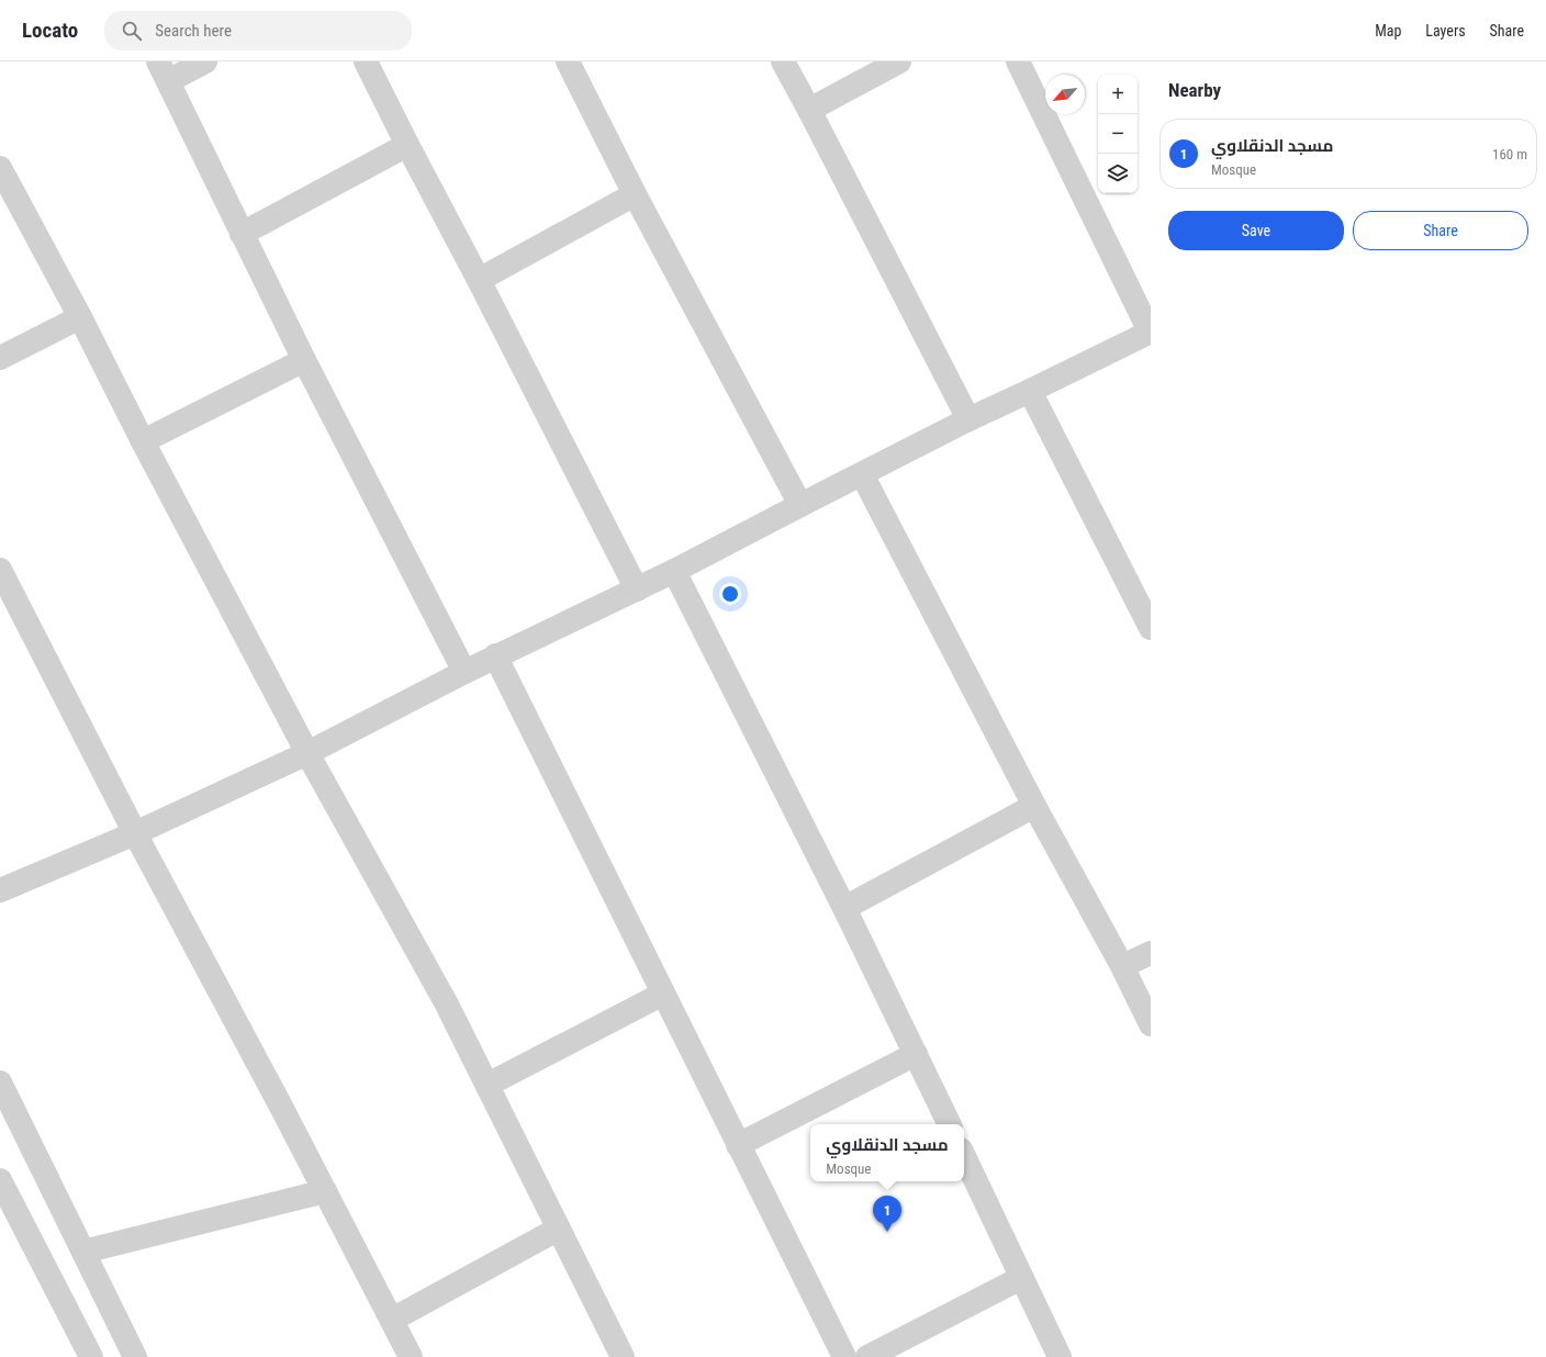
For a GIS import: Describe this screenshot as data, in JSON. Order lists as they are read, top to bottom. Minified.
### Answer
{"north":"bottom left","page":{"header":"Locato","search":"Search here","nav":["Map","Layers","Share"],"heading":"Nearby","map_buttons":["+","−"],"list":[{"mark":"1","name":"مسجد الدنقلاوي","note":"Mosque","value":"160 m"}],"buttons":["Save","Share"],"popup":["مسجد الدنقلاوي","Mosque"],"pins":"1"}}
